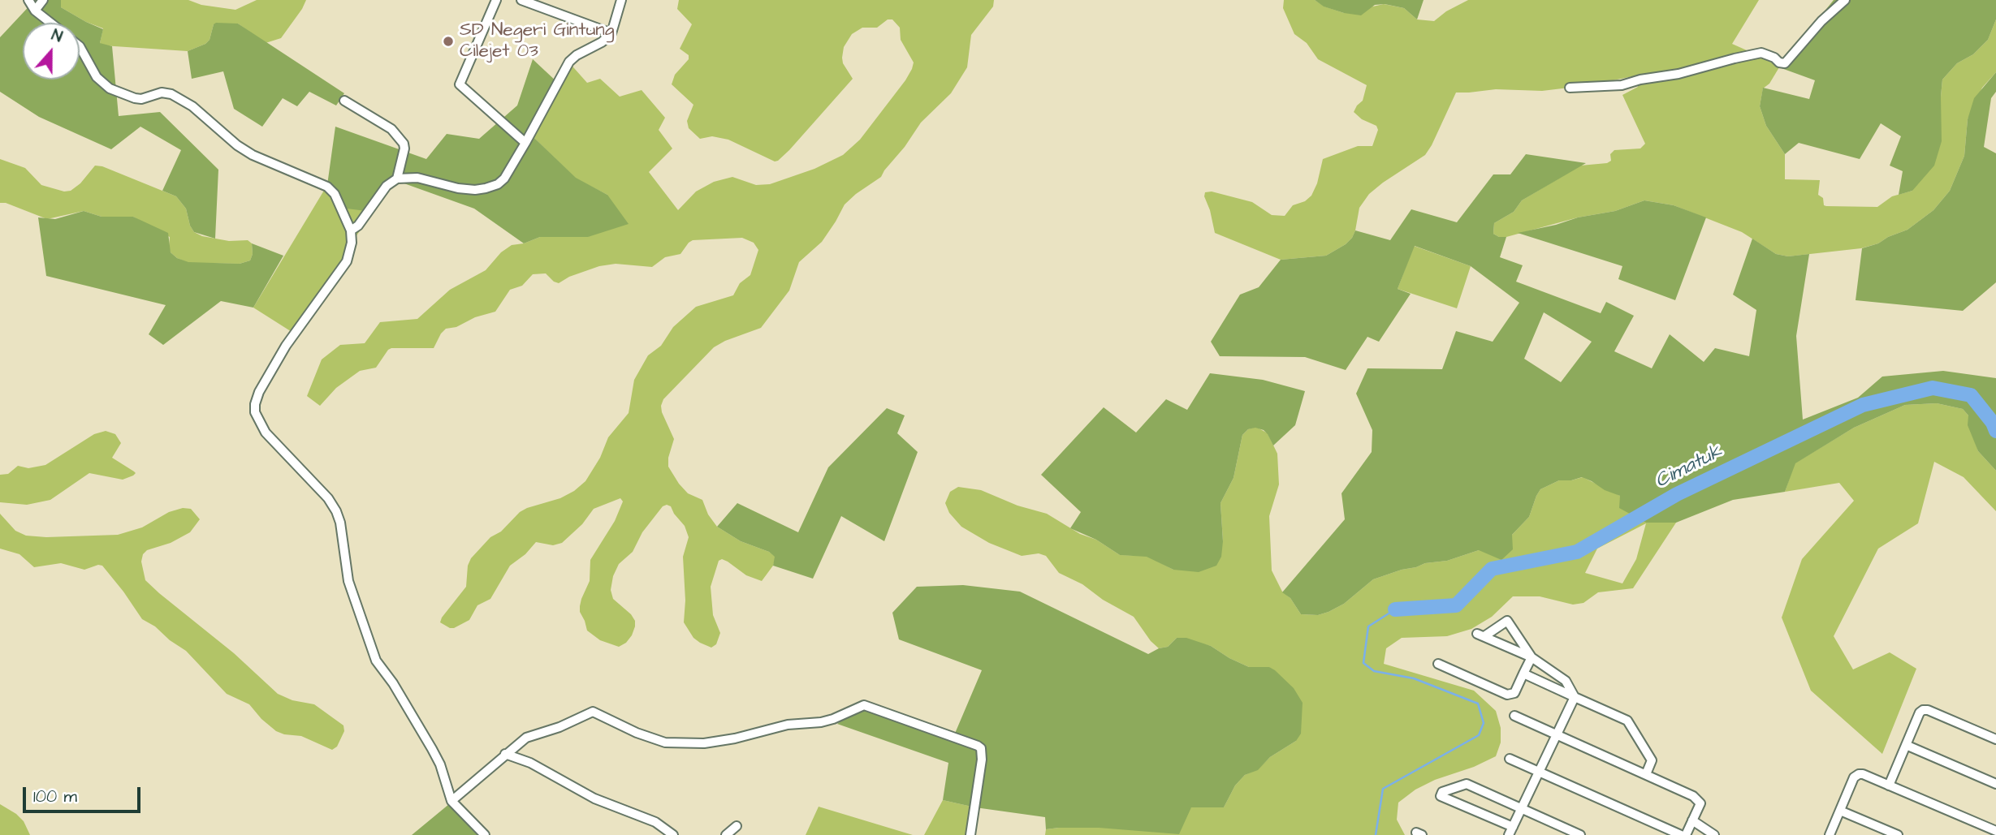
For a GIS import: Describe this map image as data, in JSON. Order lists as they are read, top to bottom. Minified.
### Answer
{"water":["Cimatuk"],"places":["SD Negeri Gintung Cilejet 03"],"scale_bar":"100 m","north":"top"}
